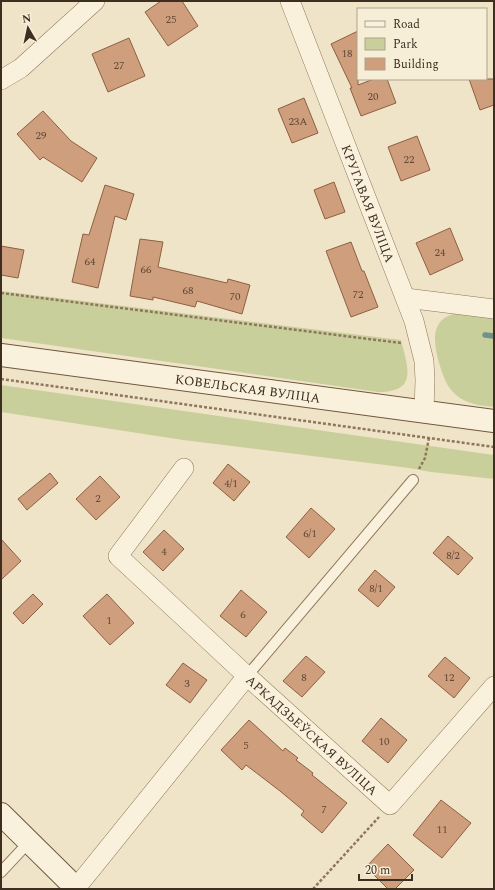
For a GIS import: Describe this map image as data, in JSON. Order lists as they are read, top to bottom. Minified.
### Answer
{"streets":{"main road":["КОВЕЛЬСКАЯ ВУЛІЦА"],"street":["КРУГАВАЯ ВУЛІЦА","АРКАДЗЬЕЎСКАЯ ВУЛІЦА"]},"crossings":[["КРУГАВАЯ ВУЛІЦА","КОВЕЛЬСКАЯ ВУЛІЦА"]],"house_numbers":["25","18","27","20","23А","29","22","24","64","66","68","72","70","4/1","2","6/1","4","8/2","8/1","6","1","8","12","3","10","5","7","11"],"legend":["Road","Park","Building"],"scale_bar":"20 m","north":"top"}
